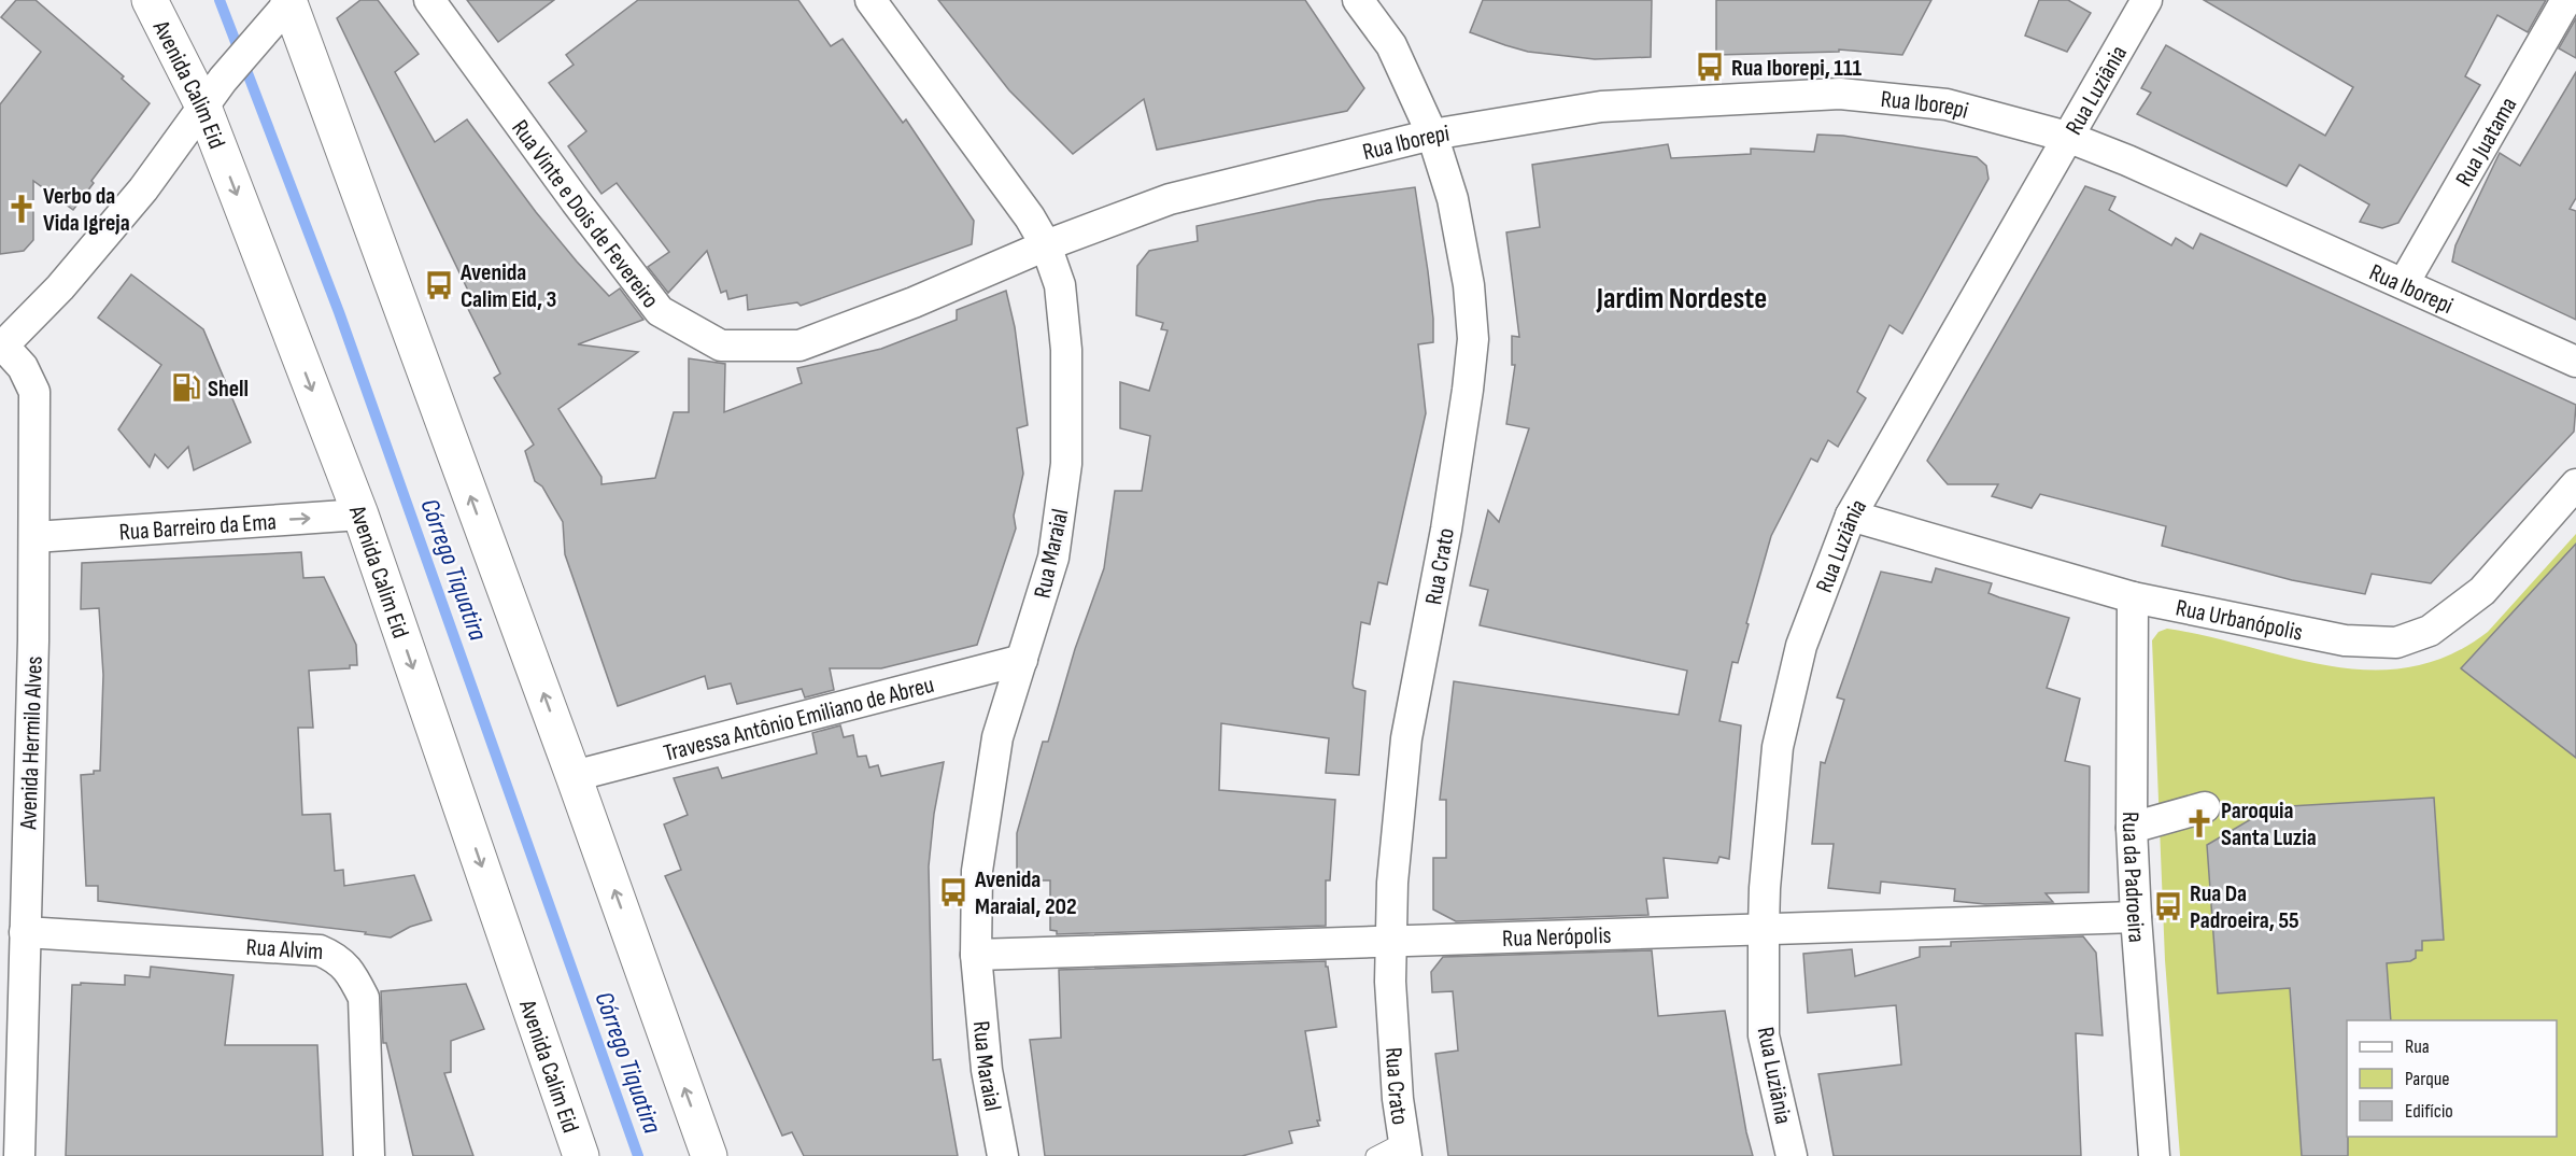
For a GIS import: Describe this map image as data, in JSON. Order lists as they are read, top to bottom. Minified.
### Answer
{"streets":{"main road":["Avenida Calim Eid"],"street":["Rua Luziânia","Rua Iborepi","Rua Juatama","Rua Vinte e Dois de Fevereiro","Rua Barreiro da Ema","Rua Maraial","Rua Crato","Rua Urbanópolis","Travessa Antônio Emiliano de Abreu","Avenida Hermilo Alves","Rua da Padroeira","Rua Nerópolis","Rua Alvim"]},"crossings":[["Avenida Calim Eid","Rua Barreiro da Ema"],["Rua Luziânia","Rua Iborepi"],["Rua Luziânia","Rua Urbanópolis"],["Rua Luziânia","Rua Nerópolis"],["Rua Iborepi","Rua Juatama"],["Rua Iborepi","Rua Vinte e Dois de Fevereiro"],["Rua Iborepi","Rua Maraial"],["Rua Iborepi","Rua Crato"],["Rua Vinte e Dois de Fevereiro","Rua Maraial"],["Rua Barreiro da Ema","Avenida Hermilo Alves"],["Rua Maraial","Travessa Antônio Emiliano de Abreu"],["Rua Maraial","Rua Nerópolis"],["Rua Crato","Rua Nerópolis"],["Rua Urbanópolis","Rua da Padroeira"],["Avenida Hermilo Alves","Rua Alvim"],["Rua da Padroeira","Rua Nerópolis"]],"one_way":["Rua Barreiro da Ema"],"districts":["Jardim Nordeste"],"water":["Córrego Tiquatira"],"places":{"bus stop":["Rua Iborepi, 111","Avenida Calim Eid, 3","Avenida Maraial, 202","Rua Da Padroeira, 55"],"church":["Verbo da Vida Igreja","Paroquia Santa Luzia"],"fuel station":["Shell"]},"legend":["Rua","Parque","Edifício"]}
